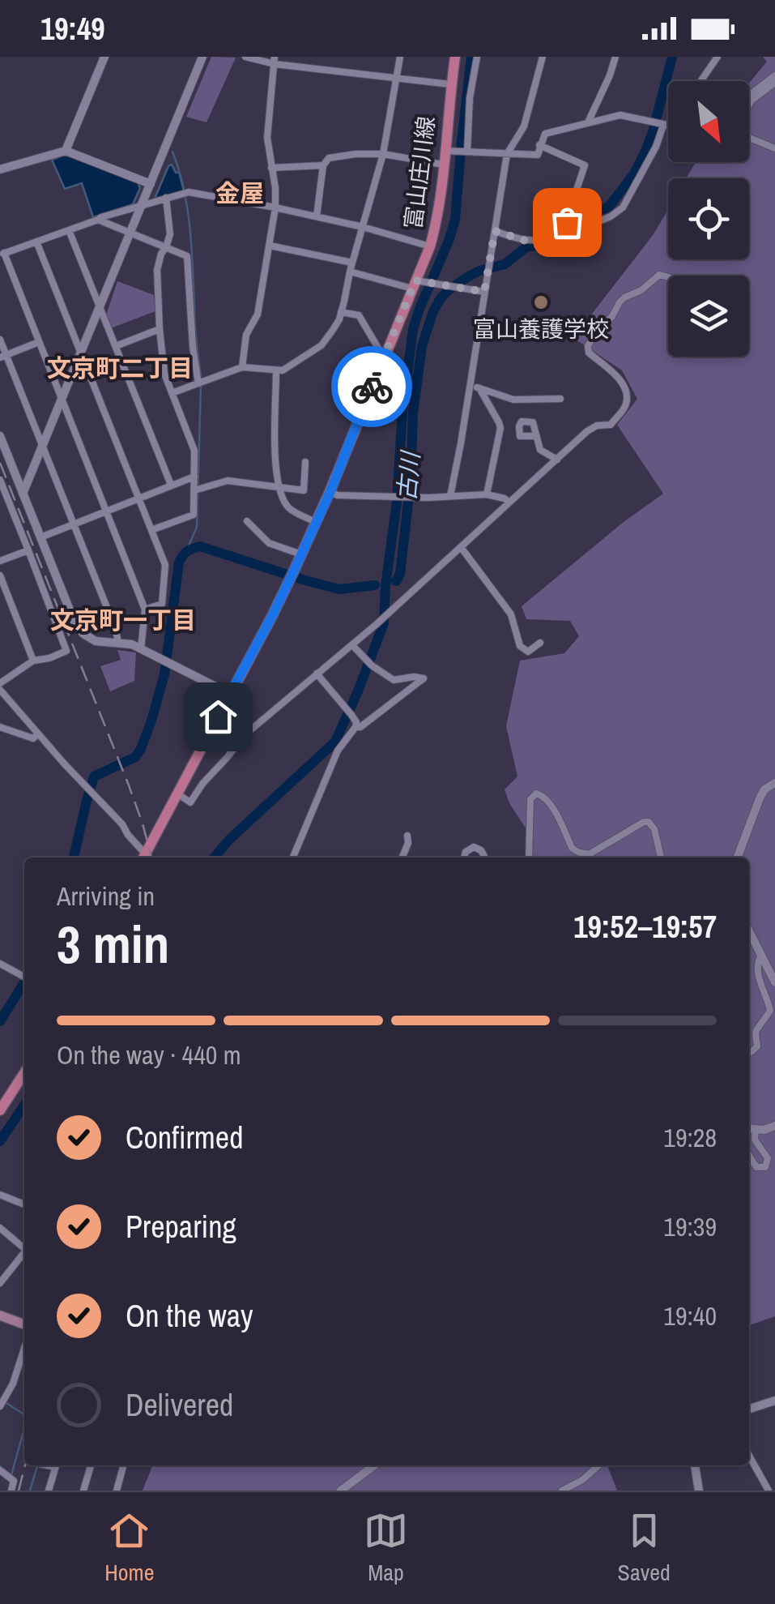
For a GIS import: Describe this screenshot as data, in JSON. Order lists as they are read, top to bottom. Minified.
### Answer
{"streets":{"main road":["富山庄川線"]},"districts":["金屋","文京町二丁目","文京町一丁目"],"water":["古川"],"places":["富山養護学校"],"north":"bottom right","page":{"status":"19:49","heading":["3 min","Arriving in","19:52–19:57"],"bar":"On the way · 440 m","list":[["Confirmed","19:28"],["Preparing","19:39"],["On the way","19:40"],"Delivered"],"tabs":["Home","Map","Saved"]}}
